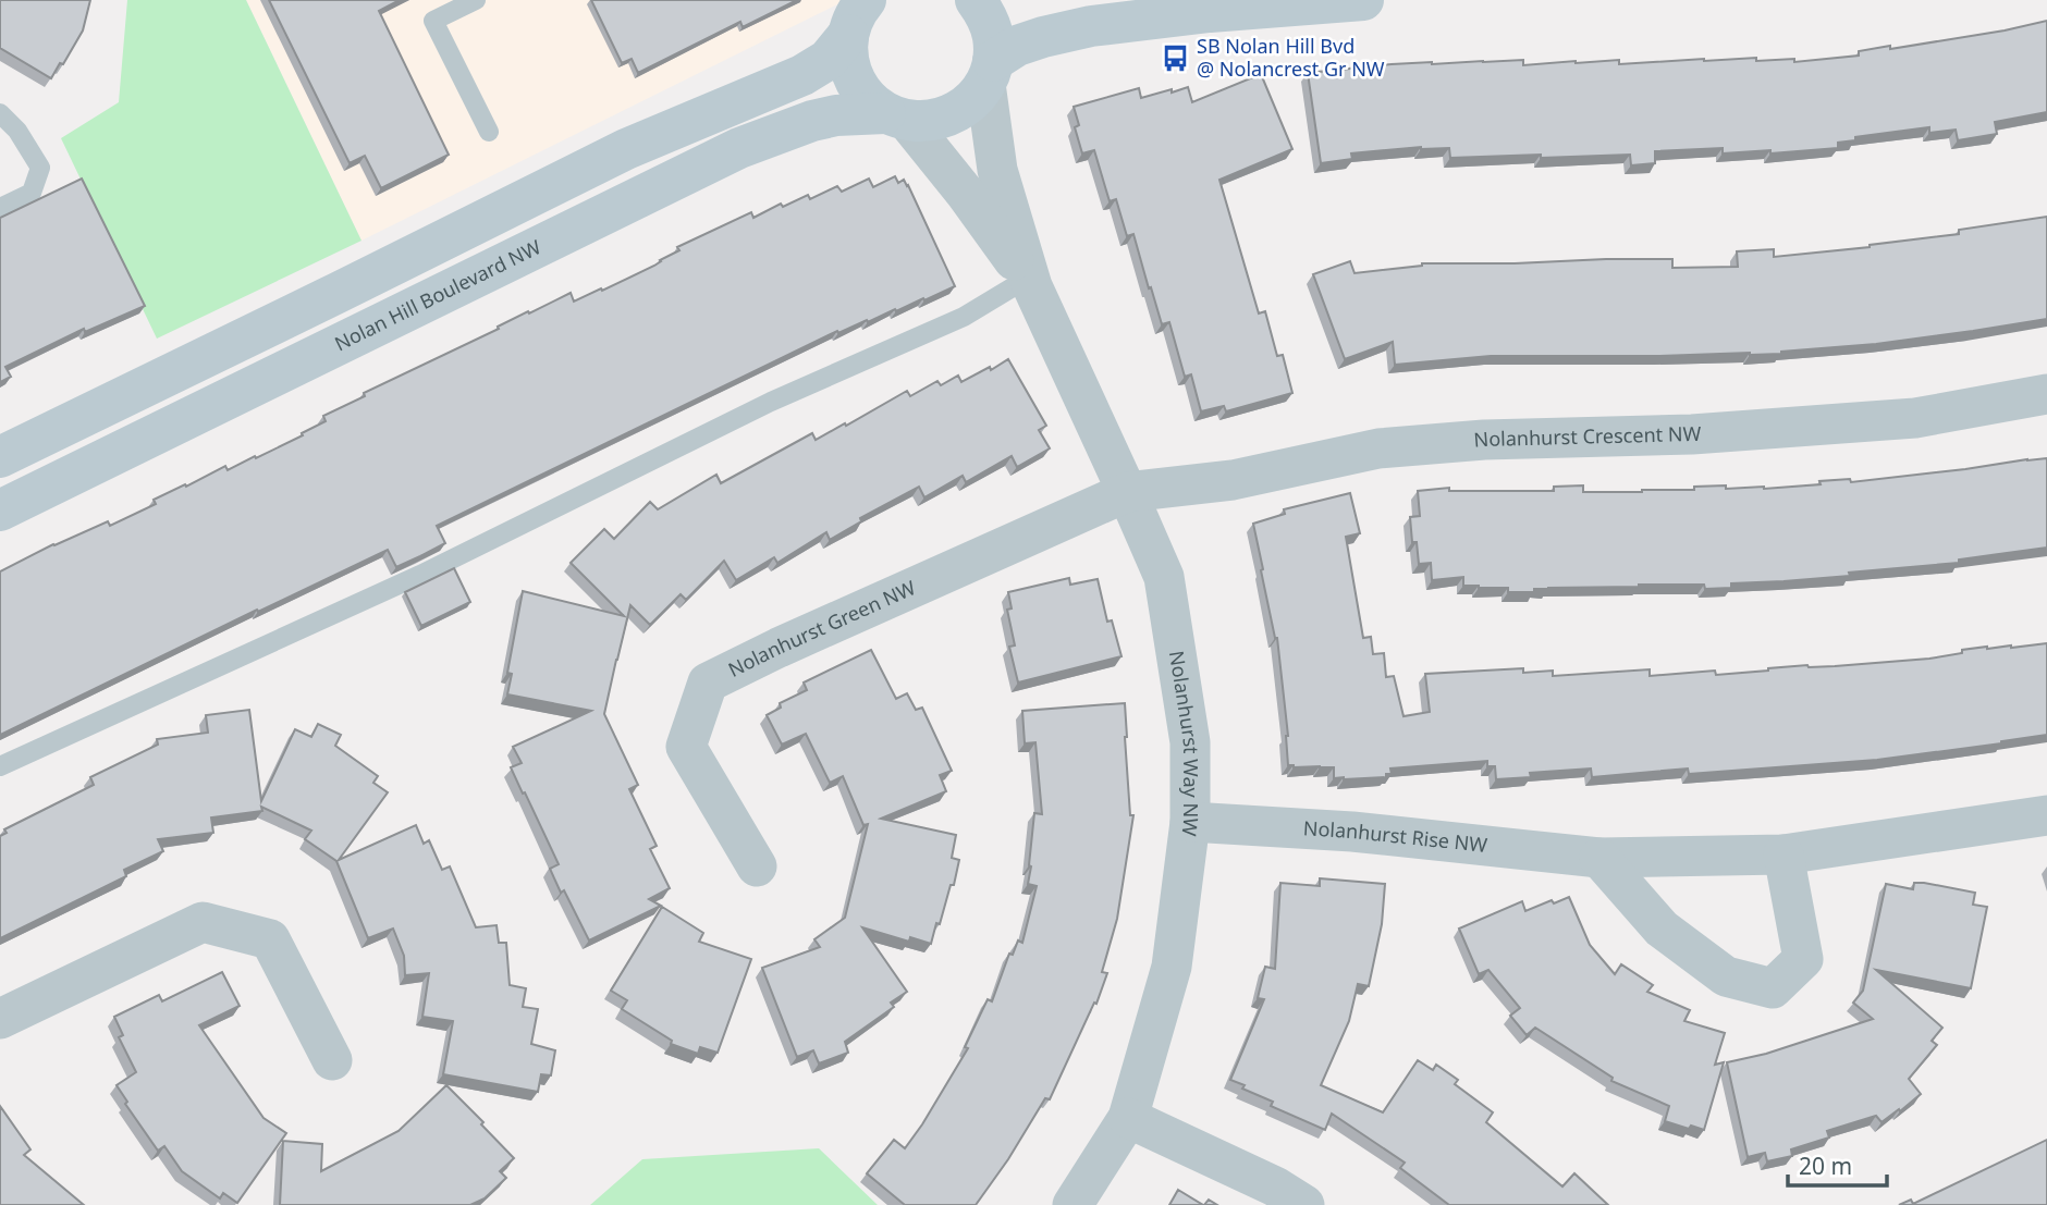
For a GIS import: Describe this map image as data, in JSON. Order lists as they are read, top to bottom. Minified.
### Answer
{"streets":{"street":["Nolan Hill Boulevard NW","Nolanhurst Crescent NW","Nolanhurst Green NW","Nolanhurst Way NW","Nolanhurst Rise NW"]},"crossings":[["Nolan Hill Boulevard NW","Nolanhurst Way NW"],["Nolanhurst Crescent NW","Nolanhurst Green NW"],["Nolanhurst Crescent NW","Nolanhurst Way NW"],["Nolanhurst Green NW","Nolanhurst Way NW"],["Nolanhurst Way NW","Nolanhurst Rise NW"]],"places":{"bus stop":["SB Nolan Hill Bvd @ Nolancrest Gr NW"]},"scale_bar":"20 m"}
